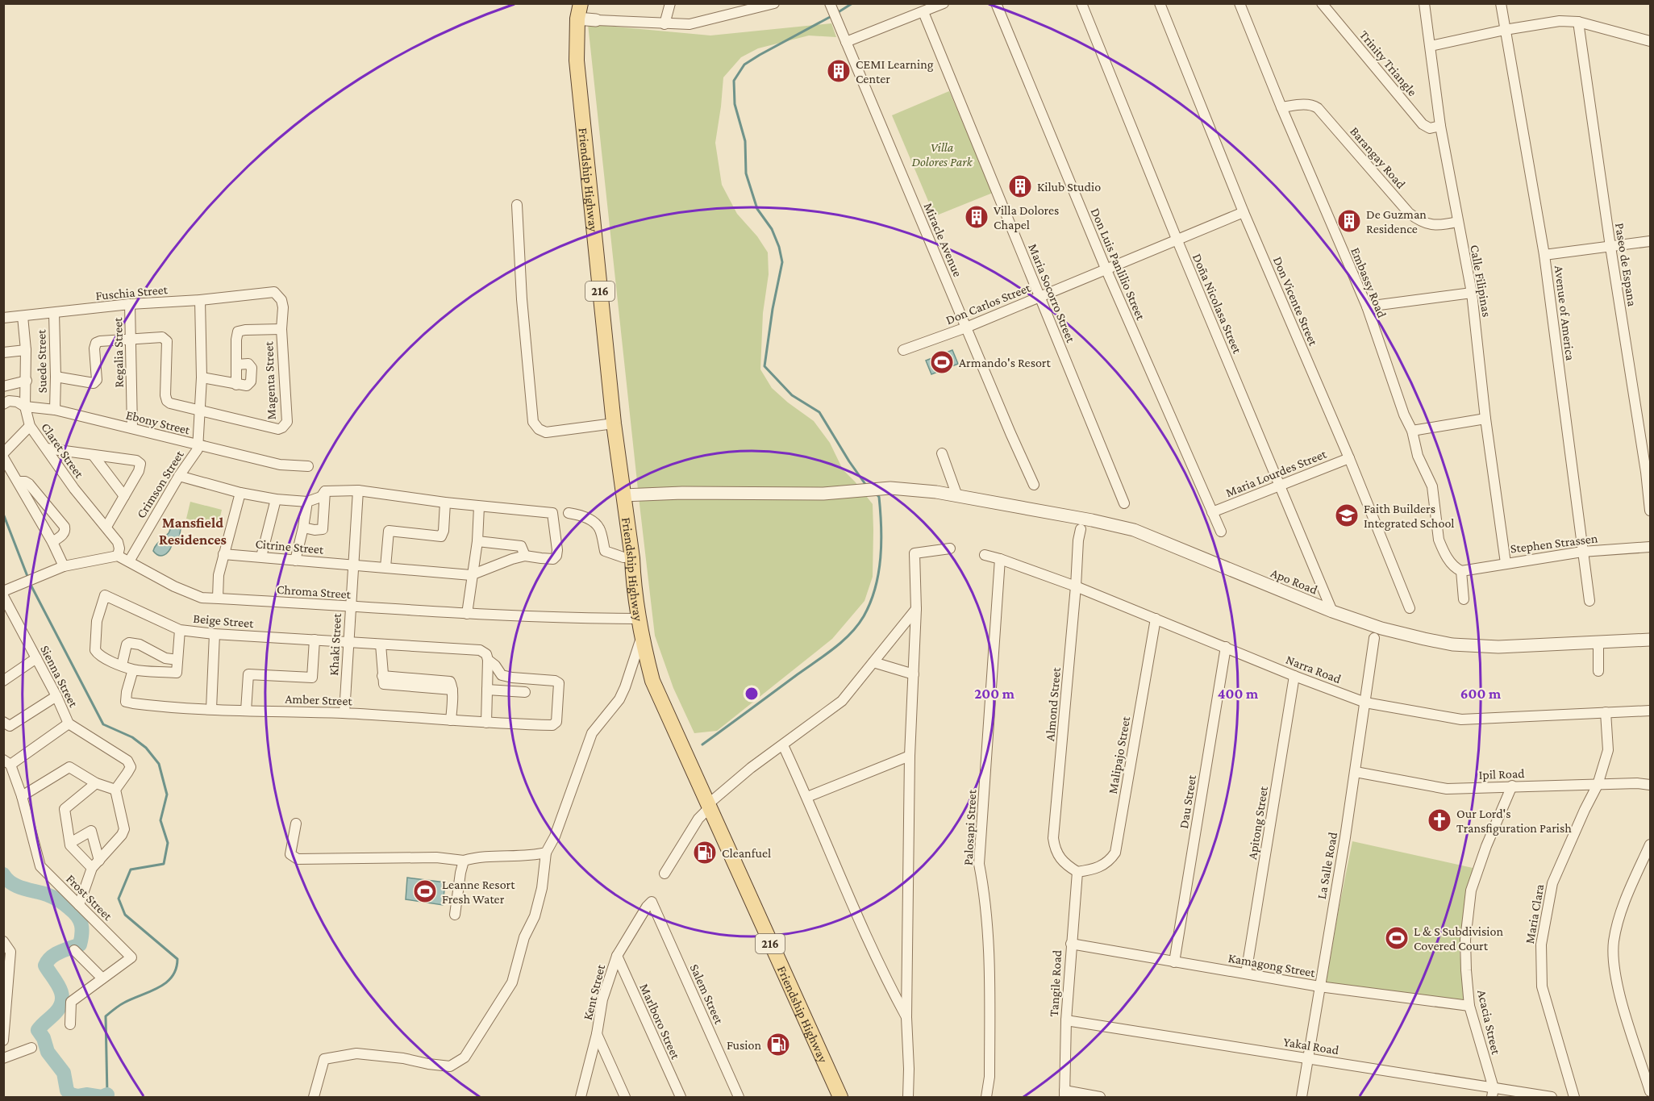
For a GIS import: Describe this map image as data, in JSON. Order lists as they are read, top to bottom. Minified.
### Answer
{"streets":{"main road":["Friendship Highway","216"],"street":["Trinity Triangle","Barangay Road","Miracle Avenue","Don Luis Panlilio Street","Paseo de Espana","Calle Filipinas","Embassy Road","Fuschia Street","Maria Socorro Street","Don Vicente Street","Don Carlos Street","Doña Nicolasa Street","Avenue of America","Regalia Street","Suede Street","Magenta Street","Ebony Street","Claret Street","Maria Lourdes Street","Crimson Street","Stephen Strassen","Citrine Street","Apo Road","Chroma Street","Beige Street","Khaki Street","Narra Road","Sienna Street","Amber Street","Almond Street","Malipajo Street","Ipil Road","Dau Street","Apitong Street","Palosapi Street","La Salle Road","Frost Street","Maria Clara","Kamagong Street","Tangile Road","Kent Street","Salem Street","Marlboro Street","Acacia Street","Yakal Road"]},"crossings":[["Trinity Triangle","Calle Filipinas"],["Barangay Road","Calle Filipinas"],["Barangay Road","Embassy Road"],["Friendship Highway","Apo Road"],["Friendship Highway","Chroma Street"],["Miracle Avenue","Don Carlos Street"],["Don Luis Panlilio Street","Don Carlos Street"],["Don Luis Panlilio Street","Maria Lourdes Street"],["Calle Filipinas","Stephen Strassen"],["Embassy Road","Stephen Strassen"],["Fuschia Street","Regalia Street"],["Fuschia Street","Suede Street"],["Fuschia Street","Magenta Street"],["Fuschia Street","Claret Street"],["Fuschia Street","Crimson Street"],["Maria Socorro Street","Don Carlos Street"],["Don Vicente Street","Don Carlos Street"],["Don Vicente Street","Maria Lourdes Street"],["Don Carlos Street","Doña Nicolasa Street"],["Doña Nicolasa Street","Maria Lourdes Street"],["Doña Nicolasa Street","Apo Road"],["Avenue of America","Stephen Strassen"],["Regalia Street","Ebony Street"],["Suede Street","Ebony Street"],["Magenta Street","Crimson Street"],["Ebony Street","Claret Street"],["Ebony Street","Crimson Street"],["Claret Street","Chroma Street"],["Crimson Street","Chroma Street"],["Citrine Street","Khaki Street"],["Chroma Street","Khaki Street"],["Beige Street","Khaki Street"],["Beige Street","Amber Street"],["Khaki Street","Amber Street"],["Narra Road","Almond Street"],["Narra Road","Malipajo Street"],["Narra Road","Dau Street"],["Narra Road","Apitong Street"],["Narra Road","Palosapi Street"],["Narra Road","La Salle Road"],["Narra Road","Maria Clara"],["Almond Street","Malipajo Street"],["Almond Street","Tangile Road"],["Malipajo Street","Tangile Road"],["Ipil Road","La Salle Road"],["Ipil Road","Maria Clara"],["Ipil Road","Acacia Street"],["Dau Street","Kamagong Street"],["Apitong Street","Kamagong Street"],["La Salle Road","Kamagong Street"],["La Salle Road","Yakal Road"],["Kamagong Street","Tangile Road"],["Kamagong Street","Acacia Street"],["Tangile Road","Yakal Road"],["Kent Street","Salem Street"],["Kent Street","Marlboro Street"],["Acacia Street","Yakal Road"]],"districts":["Mansfield Residences"],"parks":["Villa Dolores Park"],"places":{"building":["CEMI Learning Center","Kilub Studio","Villa Dolores Chapel","De Guzman Residence"],"sports":["Armando's Resort","Leanne Resort Fresh Water","L & S Subdivision Covered Court"],"school or university":["Faith Builders Integrated School"],"church":["Our Lord's Transfiguration Parish"],"fuel station":["Cleanfuel","Fusion"]},"rings":["200 m","400 m","600 m"]}
